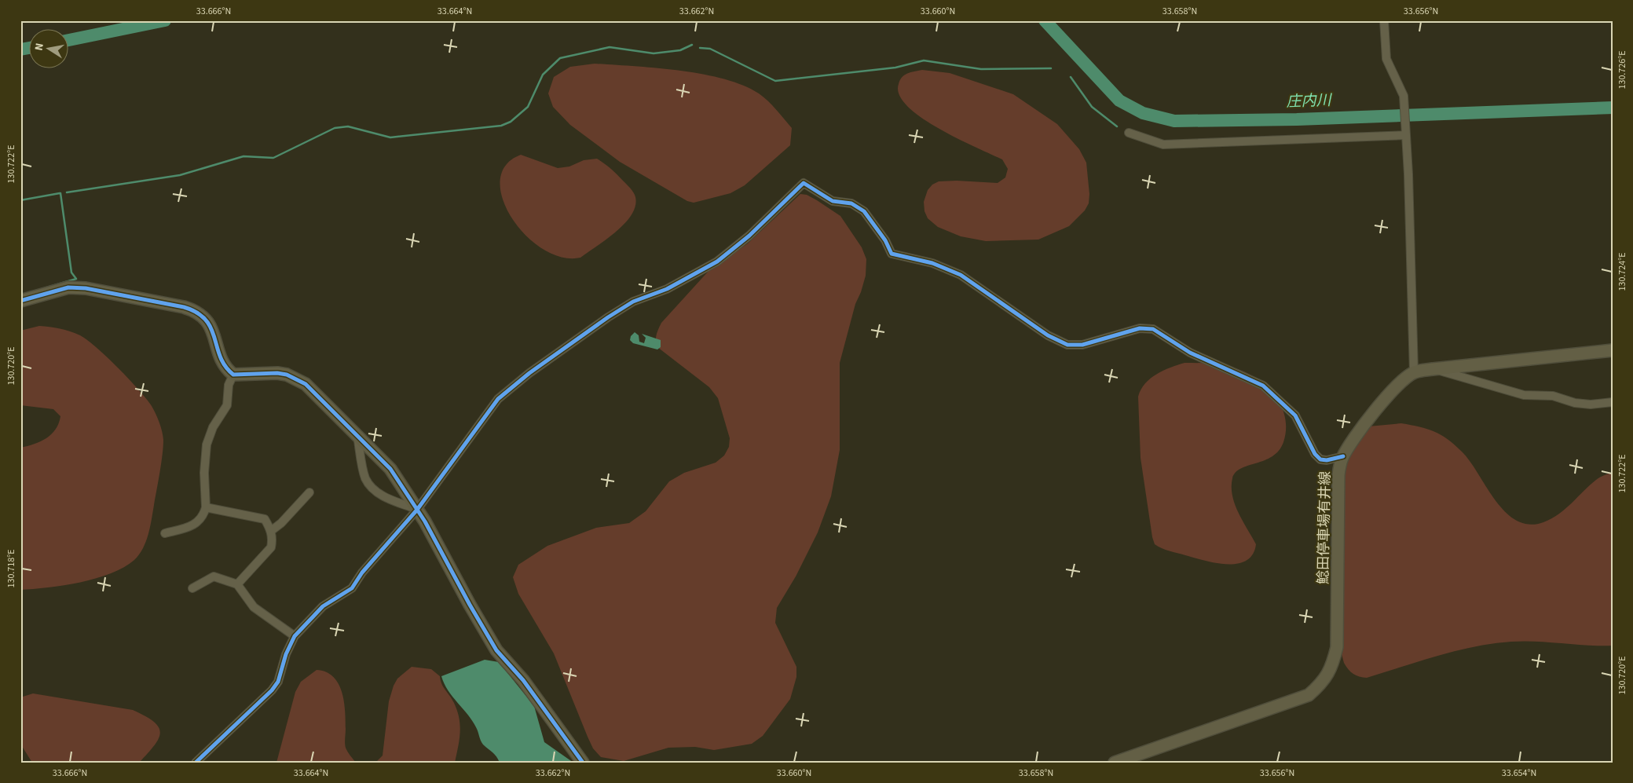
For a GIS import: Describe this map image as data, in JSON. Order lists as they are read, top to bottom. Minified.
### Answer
{"streets":{"street":["鯰田停車場有井線"]},"water":["庄内川"],"north":"left","coordinates":["33.666°N","33.664°N","33.662°N","33.660°N","33.658°N","33.656°N","130.726°E","130.722°E","130.724°E","130.720°E","130.718°E","33.654°N"]}
